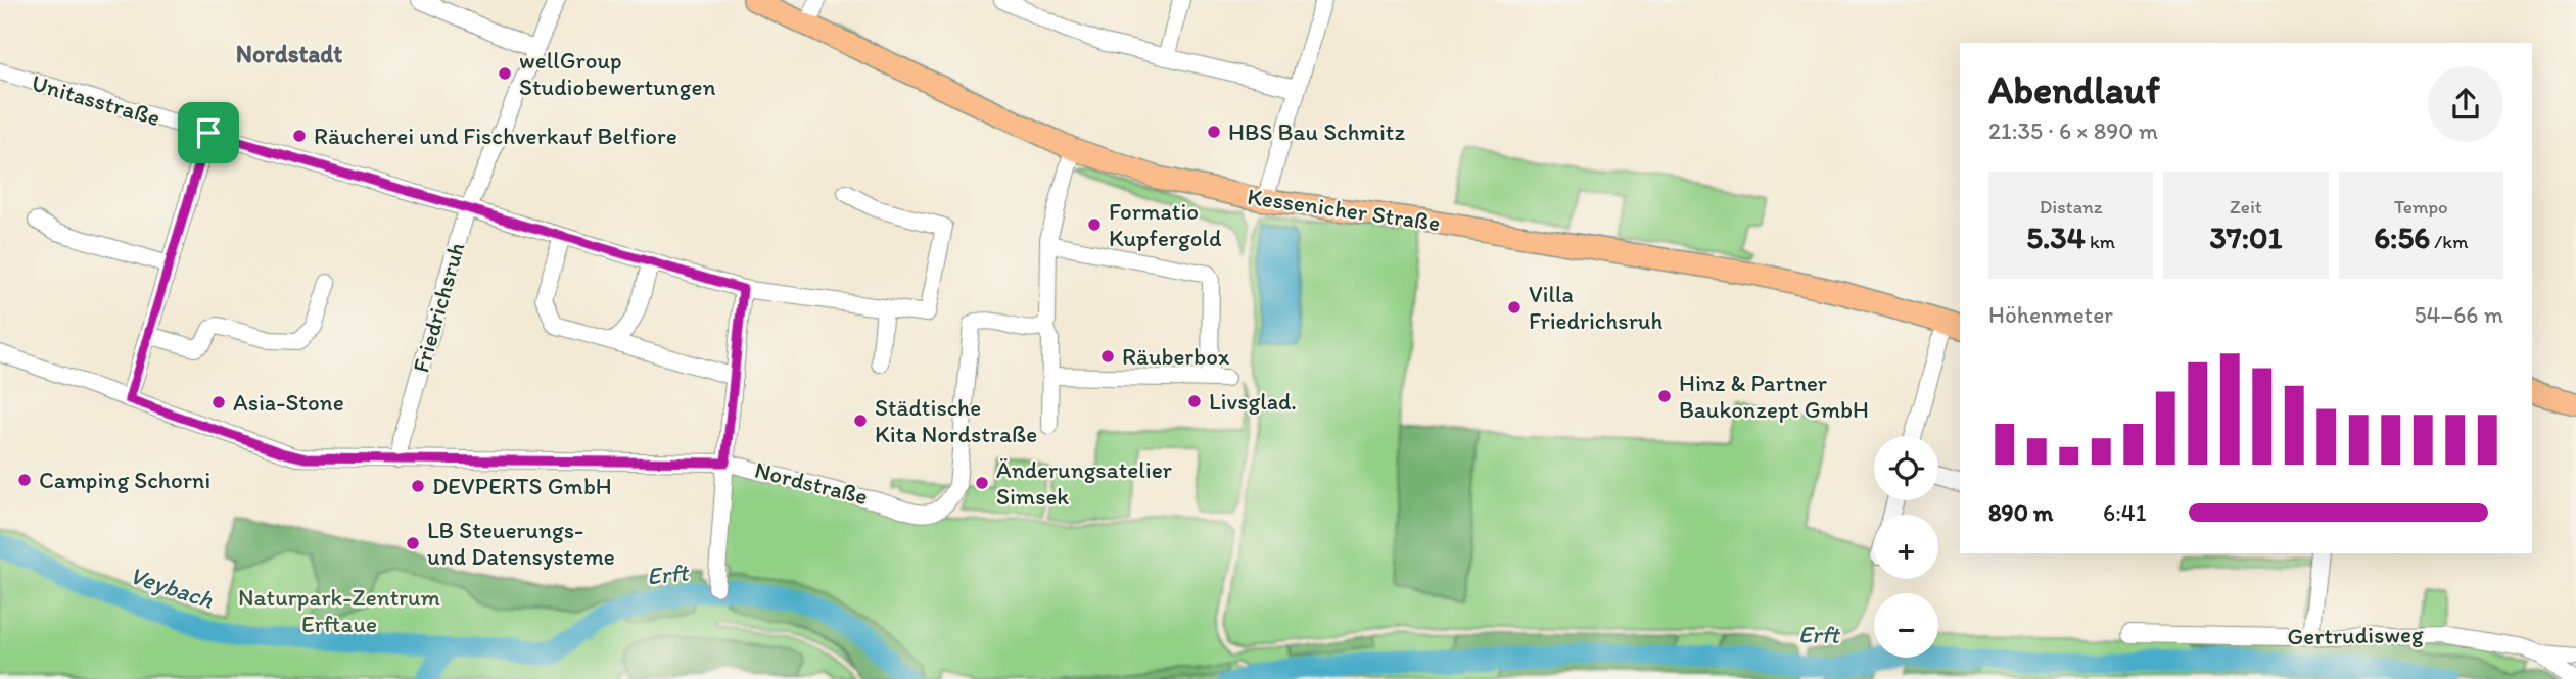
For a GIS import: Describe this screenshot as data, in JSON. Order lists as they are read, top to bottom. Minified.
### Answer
{"streets":{"main road":["Kessenicher Straße"],"street":["Unitasstraße","Friedrichsruh","Nordstraße","Gertrudisweg"]},"crossings":[["Unitasstraße","Friedrichsruh"],["Friedrichsruh","Nordstraße"]],"districts":["Nordstadt"],"water":["Erft","Veybach"],"parks":["Naturpark-Zentrum Erftaue"],"places":["wellGroup Studiobewertungen","HBS Bau Schmitz","Räucherei und Fischverkauf Belfiore","Formatio Kupfergold","Villa Friedrichsruh","Räuberbox","Hinz & Partner Baukonzept GmbH","Livsglad.","Asia-Stone","Städtische Kita Nordstraße","Camping Schorni","Änderungsatelier Simsek","DEVPERTS GmbH","LB Steuerungs- und Datensysteme"],"page":{"heading":["Abendlauf","21:35 · 6 × 890 m"],"stats":[["Distanz","5.34 km"],["Zeit","37:01"],["Tempo","6:56 /km"]],"chart":["Höhenmeter","54–66 m"],"map_buttons":["+","−"],"list":[{"name":"890 m","note":"6:41"}]}}
